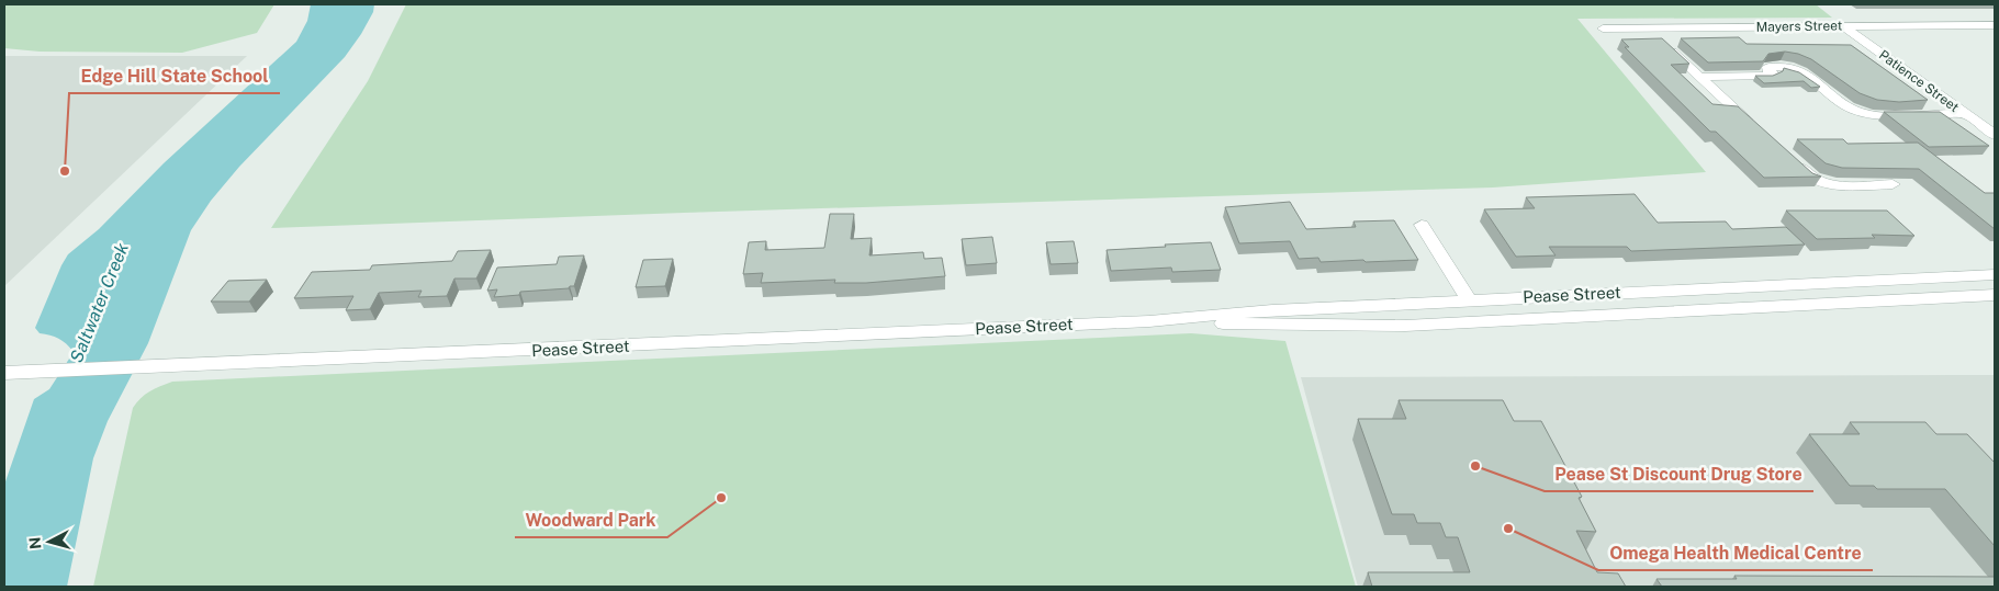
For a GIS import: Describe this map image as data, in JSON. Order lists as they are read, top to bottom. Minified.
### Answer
{"streets":{"street":["Mayers Street","Patience Street","Pease Street"]},"crossings":[["Mayers Street","Patience Street"]],"water":["Saltwater Creek"],"places":["Edge Hill State School","Pease St Discount Drug Store","Woodward Park","Omega Health Medical Centre"],"north":"left"}
